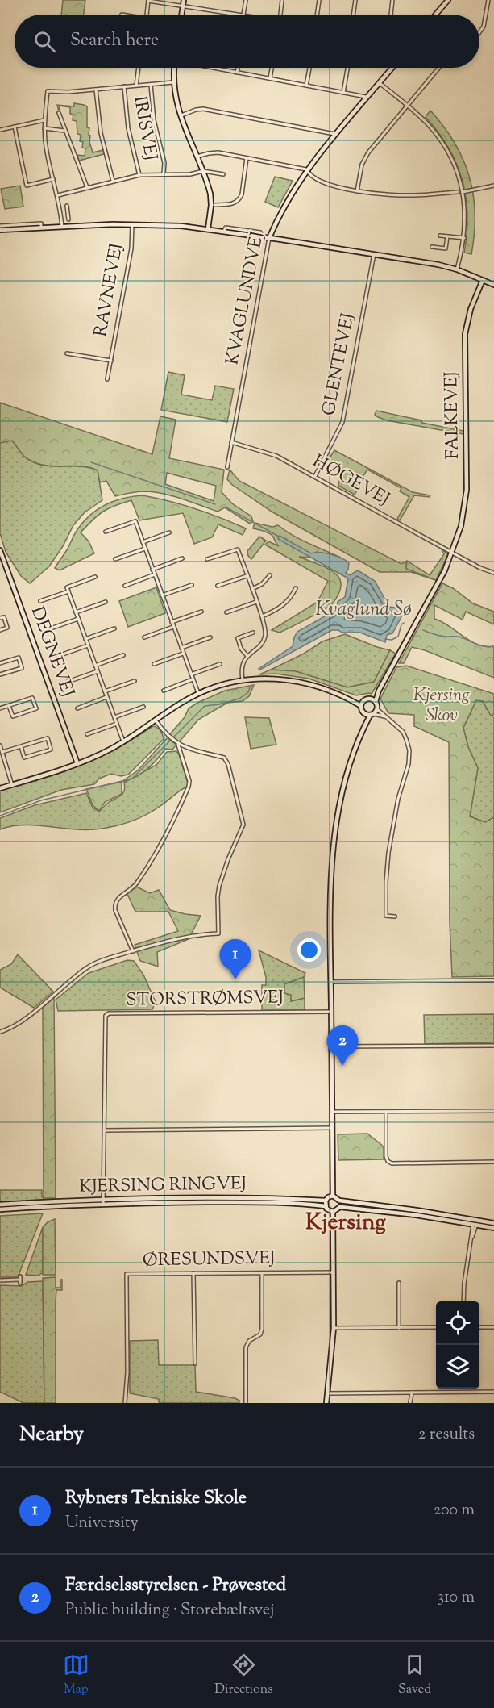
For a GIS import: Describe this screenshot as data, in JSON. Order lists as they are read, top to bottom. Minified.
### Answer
{"streets":{"street":["IRISVEJ","RAVNEVEJ","KVAGLUNDVEJ","GLENTEVEJ","FALKEVEJ","HØGEVEJ","DEGNEVEJ","STORSTRØMSVEJ","KJERSING RINGVEJ","ØRESUNDSVEJ"]},"crossings":[["KVAGLUNDVEJ","HØGEVEJ"],["GLENTEVEJ","HØGEVEJ"],["FALKEVEJ","HØGEVEJ"],["STORSTRØMSVEJ","KJERSING RINGVEJ"]],"districts":["Kjersing"],"water":["Kvaglund Sø"],"parks":["Kjersing Skov"],"page":{"search":"Search here","pins":["1","2"],"heading":["Nearby","2 results"],"list":[{"mark":"1","name":"Rybners Tekniske Skole","note":"University","value":"200 m"},{"mark":"2","name":"Færdselsstyrelsen - Prøvested","note":"Public building · Storebæltsvej","value":"310 m"}],"nav":["Map","Directions","Saved"]}}
